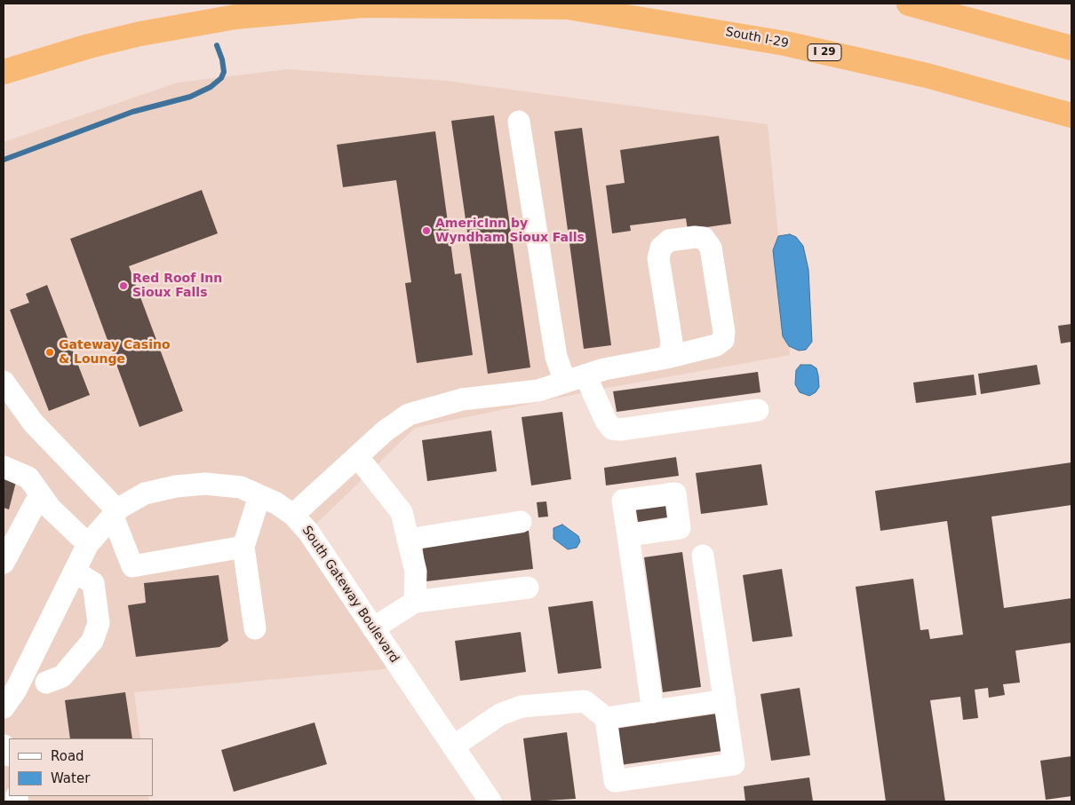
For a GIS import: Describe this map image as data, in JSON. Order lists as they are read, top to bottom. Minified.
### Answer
{"streets":{"highway":["South I-29","I 29"],"street":["South Gateway Boulevard"]},"places":["AmericInn by Wyndham Sioux Falls","Red Roof Inn Sioux Falls","Gateway Casino & Lounge"],"legend":["Road","Water"]}
